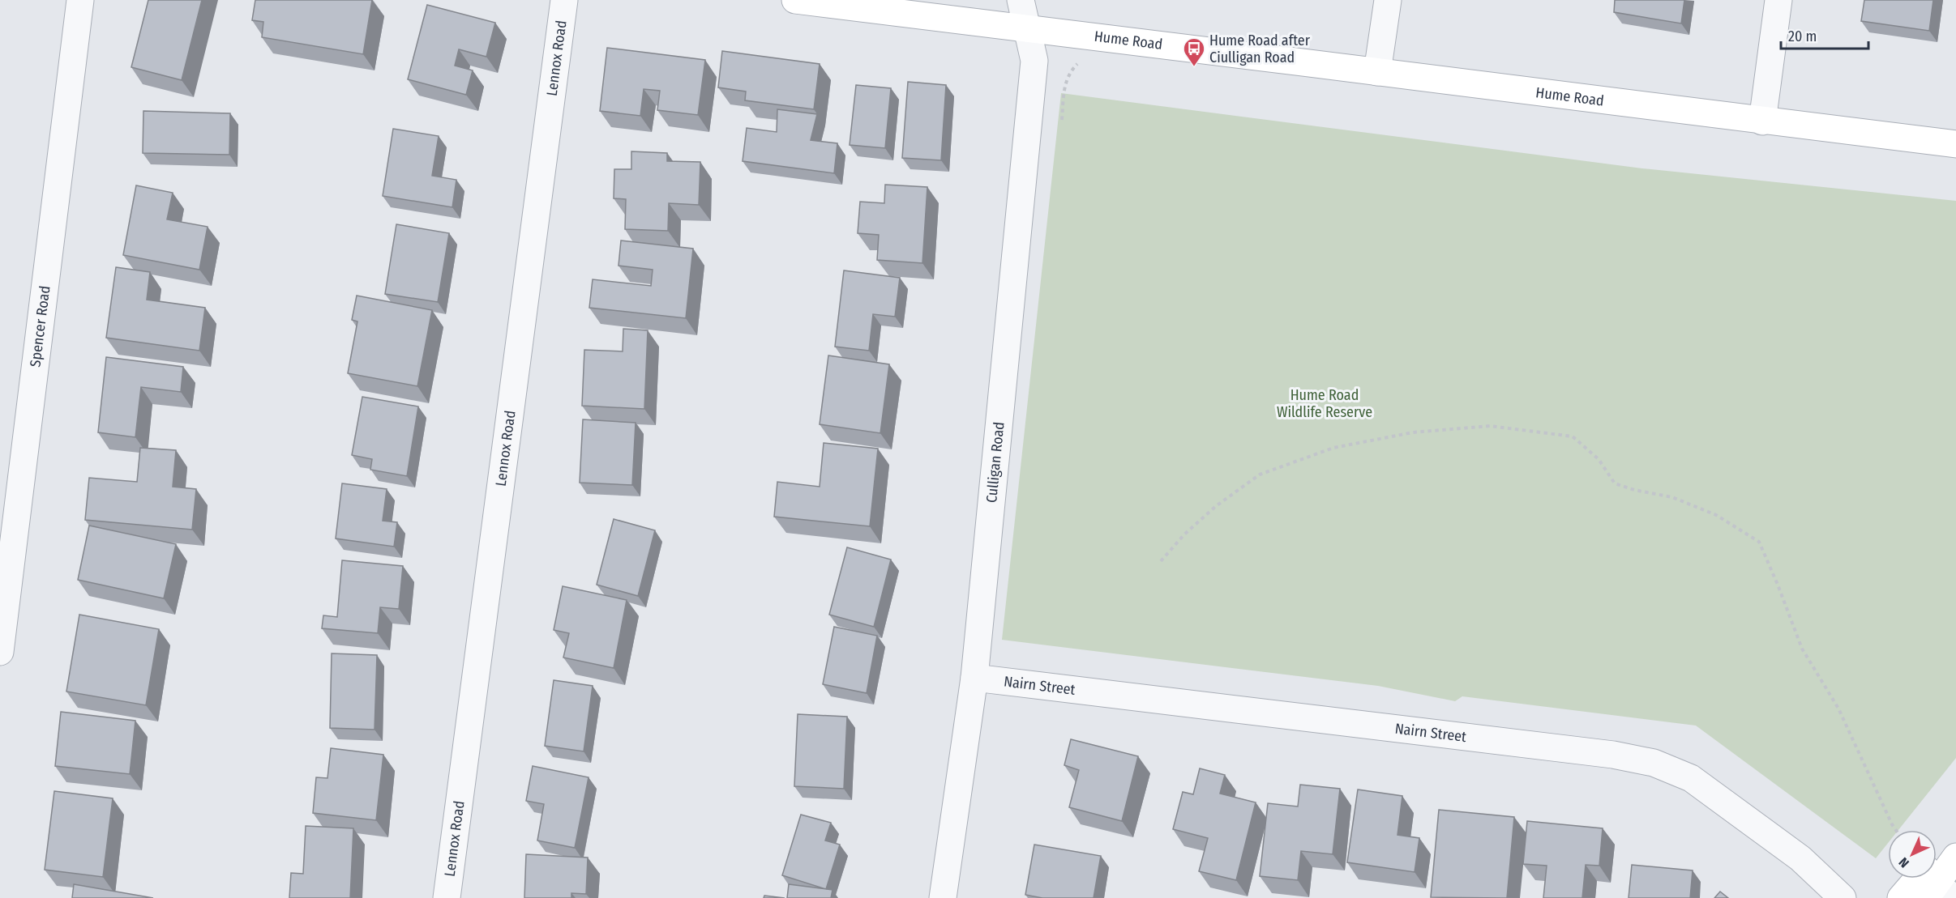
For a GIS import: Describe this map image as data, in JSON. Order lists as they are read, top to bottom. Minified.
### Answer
{"streets":{"street":["Hume Road","Lennox Road","Spencer Road","Culligan Road","Nairn Street"]},"crossings":[["Hume Road","Culligan Road"],["Culligan Road","Nairn Street"]],"parks":["Hume Road Wildlife Reserve"],"places":{"bus stop":["Hume Road after Ciulligan Road"]},"scale_bar":"20 m","north":"bottom left"}
